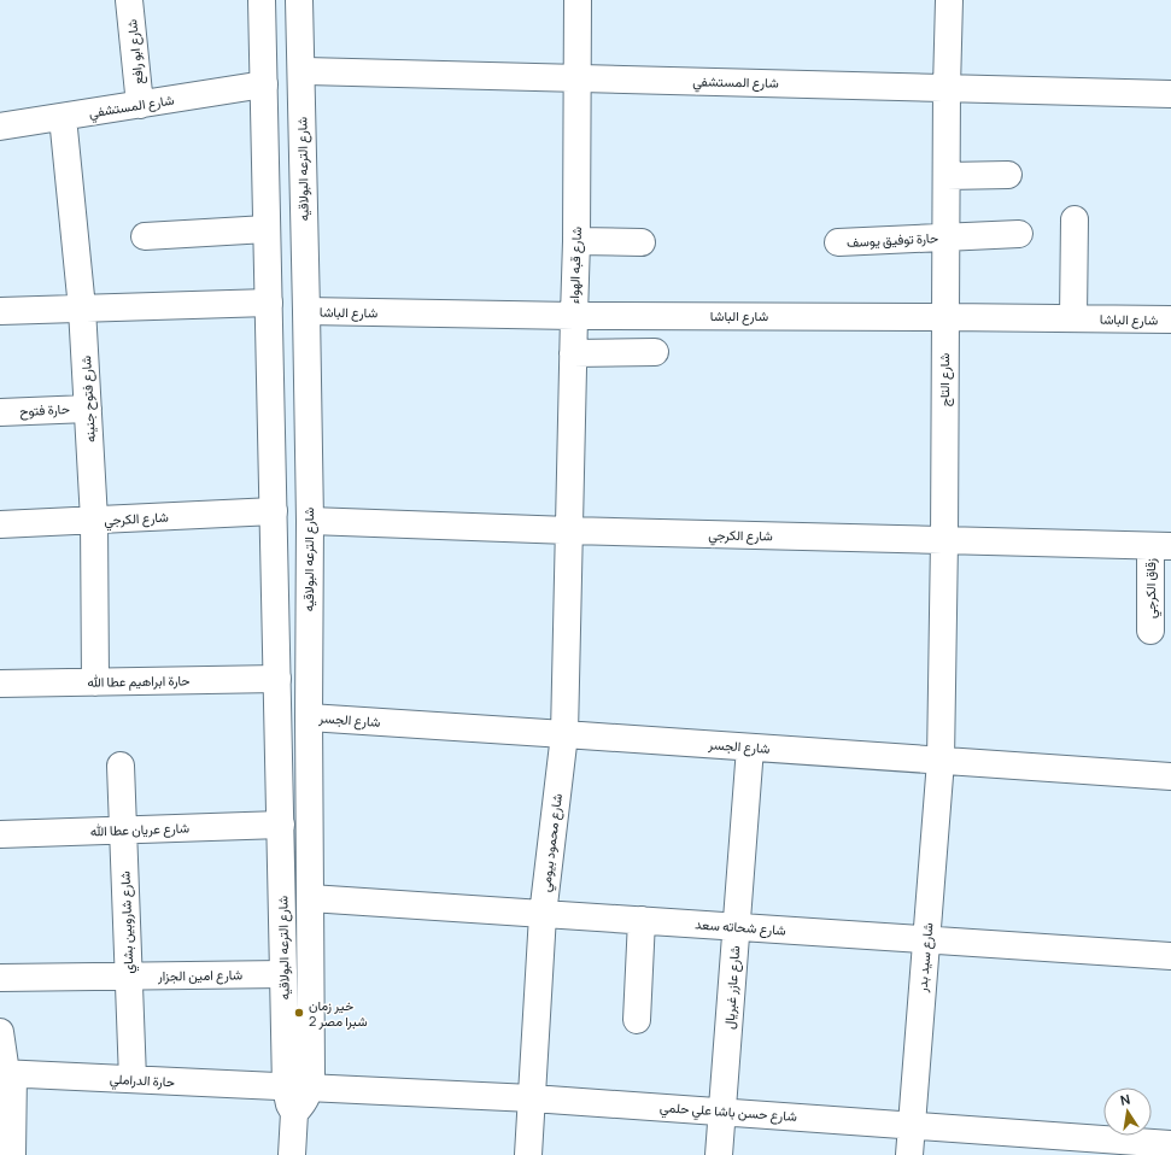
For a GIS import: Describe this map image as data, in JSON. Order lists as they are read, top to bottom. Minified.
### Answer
{"streets":{"street":["شارع ابو رافع","شارع المستشفي","شارع الترعه البولاقيه","حارة توفيق يوسف","شارع قبه الهواء","شارع الباشا","شارع التاج","شارع فتوح جنينه","حارة فتوح","شارع الكرجي","زقاق الكرجي","حارة ابراهيم عطا الله","شارع الجسر","شارع عريان عطا الله","شارع محمود بيومي","شارع شاروبين بشاي","شارع شحاته سعد","شارع سيد بدر","شارع امين الجزار","شارع عازر غبريال","حارة الدراملي","شارع حسن باشا علي حلمي"]},"crossings":[["شارع ابو رافع","شارع المستشفي"],["شارع المستشفي","شارع الترعه البولاقيه"],["شارع المستشفي","شارع قبه الهواء"],["شارع المستشفي","شارع التاج"],["شارع المستشفي","شارع فتوح جنينه"],["شارع الترعه البولاقيه","شارع الباشا"],["شارع الترعه البولاقيه","شارع الكرجي"],["شارع الترعه البولاقيه","حارة ابراهيم عطا الله"],["شارع الترعه البولاقيه","شارع الجسر"],["شارع الترعه البولاقيه","شارع عريان عطا الله"],["شارع الترعه البولاقيه","شارع شحاته سعد"],["شارع الترعه البولاقيه","شارع امين الجزار"],["شارع الترعه البولاقيه","حارة الدراملي"],["شارع الترعه البولاقيه","شارع حسن باشا علي حلمي"],["حارة توفيق يوسف","شارع التاج"],["شارع قبه الهواء","شارع الباشا"],["شارع قبه الهواء","شارع الكرجي"],["شارع قبه الهواء","شارع محمود بيومي"],["شارع الباشا","شارع التاج"],["شارع التاج","شارع الكرجي"],["شارع التاج","شارع الجسر"],["شارع التاج","شارع سيد بدر"],["شارع فتوح جنينه","حارة فتوح"],["شارع فتوح جنينه","شارع الكرجي"],["شارع فتوح جنينه","حارة ابراهيم عطا الله"],["شارع الكرجي","زقاق الكرجي"],["شارع الكرجي","شارع محمود بيومي"],["شارع الجسر","شارع محمود بيومي"],["شارع الجسر","شارع سيد بدر"],["شارع الجسر","شارع عازر غبريال"],["شارع عريان عطا الله","شارع شاروبين بشاي"],["شارع محمود بيومي","شارع شحاته سعد"],["شارع محمود بيومي","شارع حسن باشا علي حلمي"],["شارع شاروبين بشاي","شارع امين الجزار"],["شارع شاروبين بشاي","حارة الدراملي"],["شارع شحاته سعد","شارع سيد بدر"],["شارع شحاته سعد","شارع عازر غبريال"],["شارع سيد بدر","شارع حسن باشا علي حلمي"],["شارع عازر غبريال","شارع حسن باشا علي حلمي"],["حارة الدراملي","شارع حسن باشا علي حلمي"]],"places":["خير زمان شبرا مصر 2"],"north":"top"}
